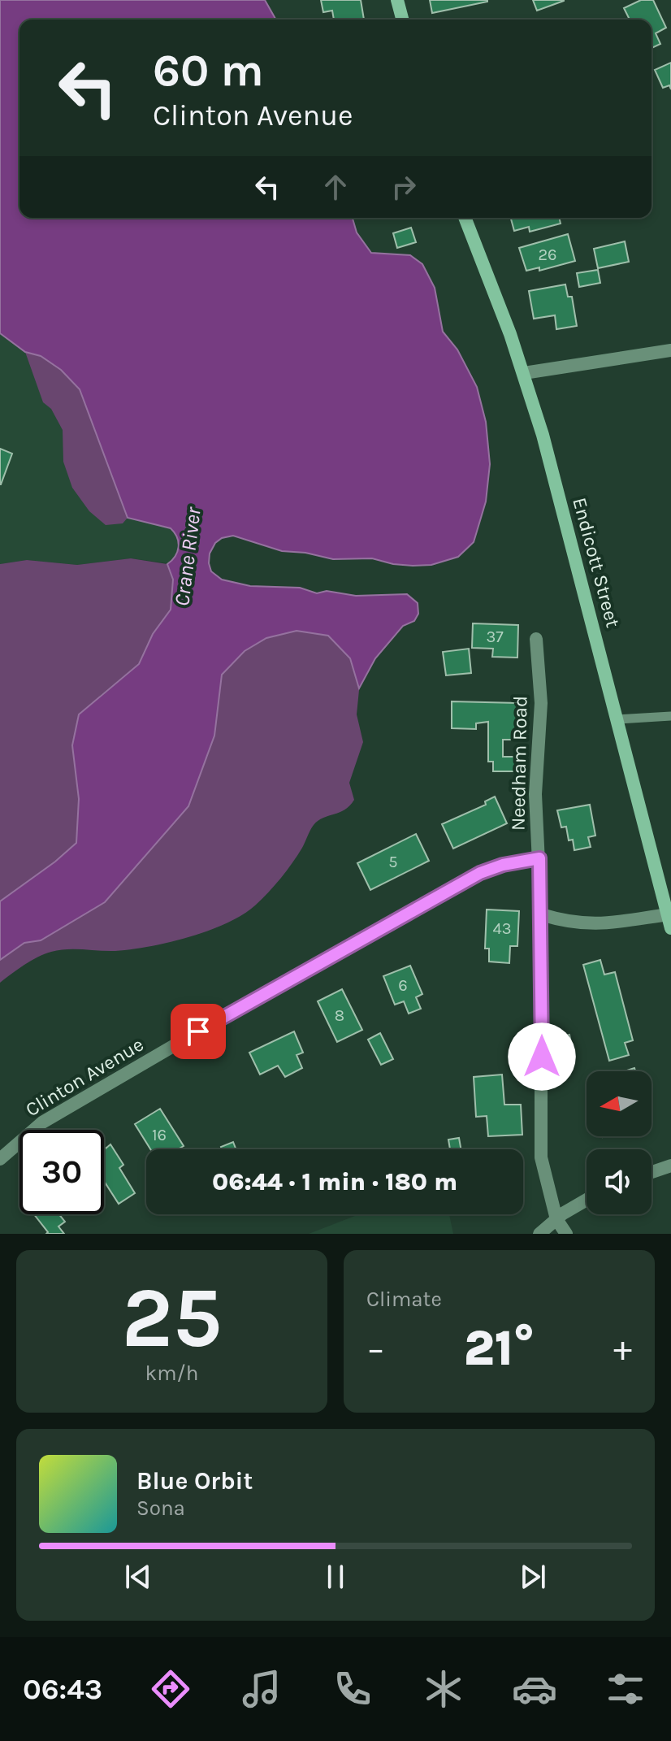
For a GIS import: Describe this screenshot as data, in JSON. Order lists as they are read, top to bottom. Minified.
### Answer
{"streets":{"main road":["Endicott Street"],"street":["Needham Road","Clinton Avenue"]},"crossings":[["Needham Road","Clinton Avenue"]],"water":["Crane River"],"house_numbers":["26","37","5","43","6","8","16"],"north":"left","page":{"turn":["60 m","Clinton Avenue"],"limit":"30","trip":"06:44 · 1 min · 180 m","tile":[["25","km/h"],"Climate"],"heat":["−","21°","+"],"song":["Blue Orbit","Sona"],"tabs":"06:43"}}
